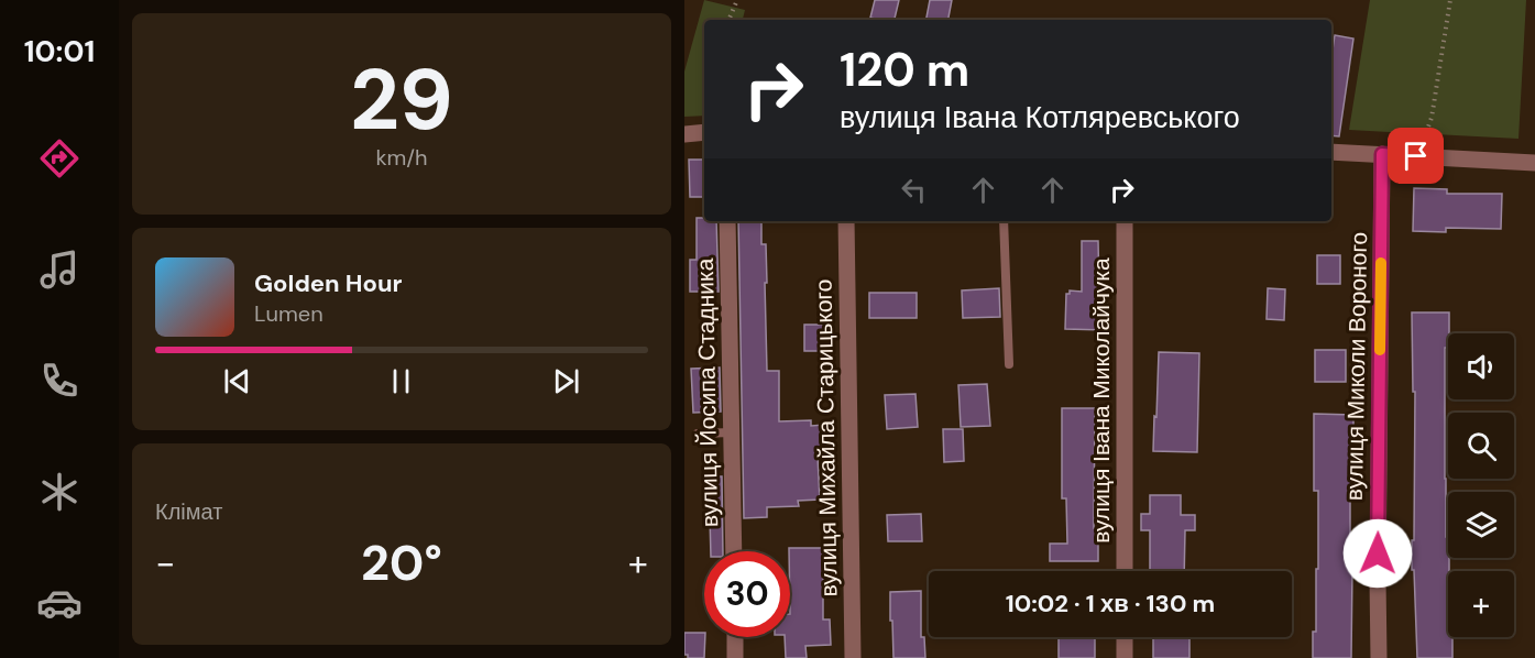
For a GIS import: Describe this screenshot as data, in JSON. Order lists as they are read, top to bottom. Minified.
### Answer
{"streets":{"street":["вулиця Миколи Вороного","вулиця Йосипа Стадника","вулиця Івана Миколайчука","вулиця Михайла Старицького"]},"page":{"tabs":"10:01","tile":[["29","km/h"],"Клімат"],"turn":["120 m","вулиця Івана Котляревського"],"song":["Golden Hour","Lumen"],"map_buttons":"+","heat":["−","20°","+"],"limit":"30","trip":"10:02 · 1 хв · 130 m"}}
